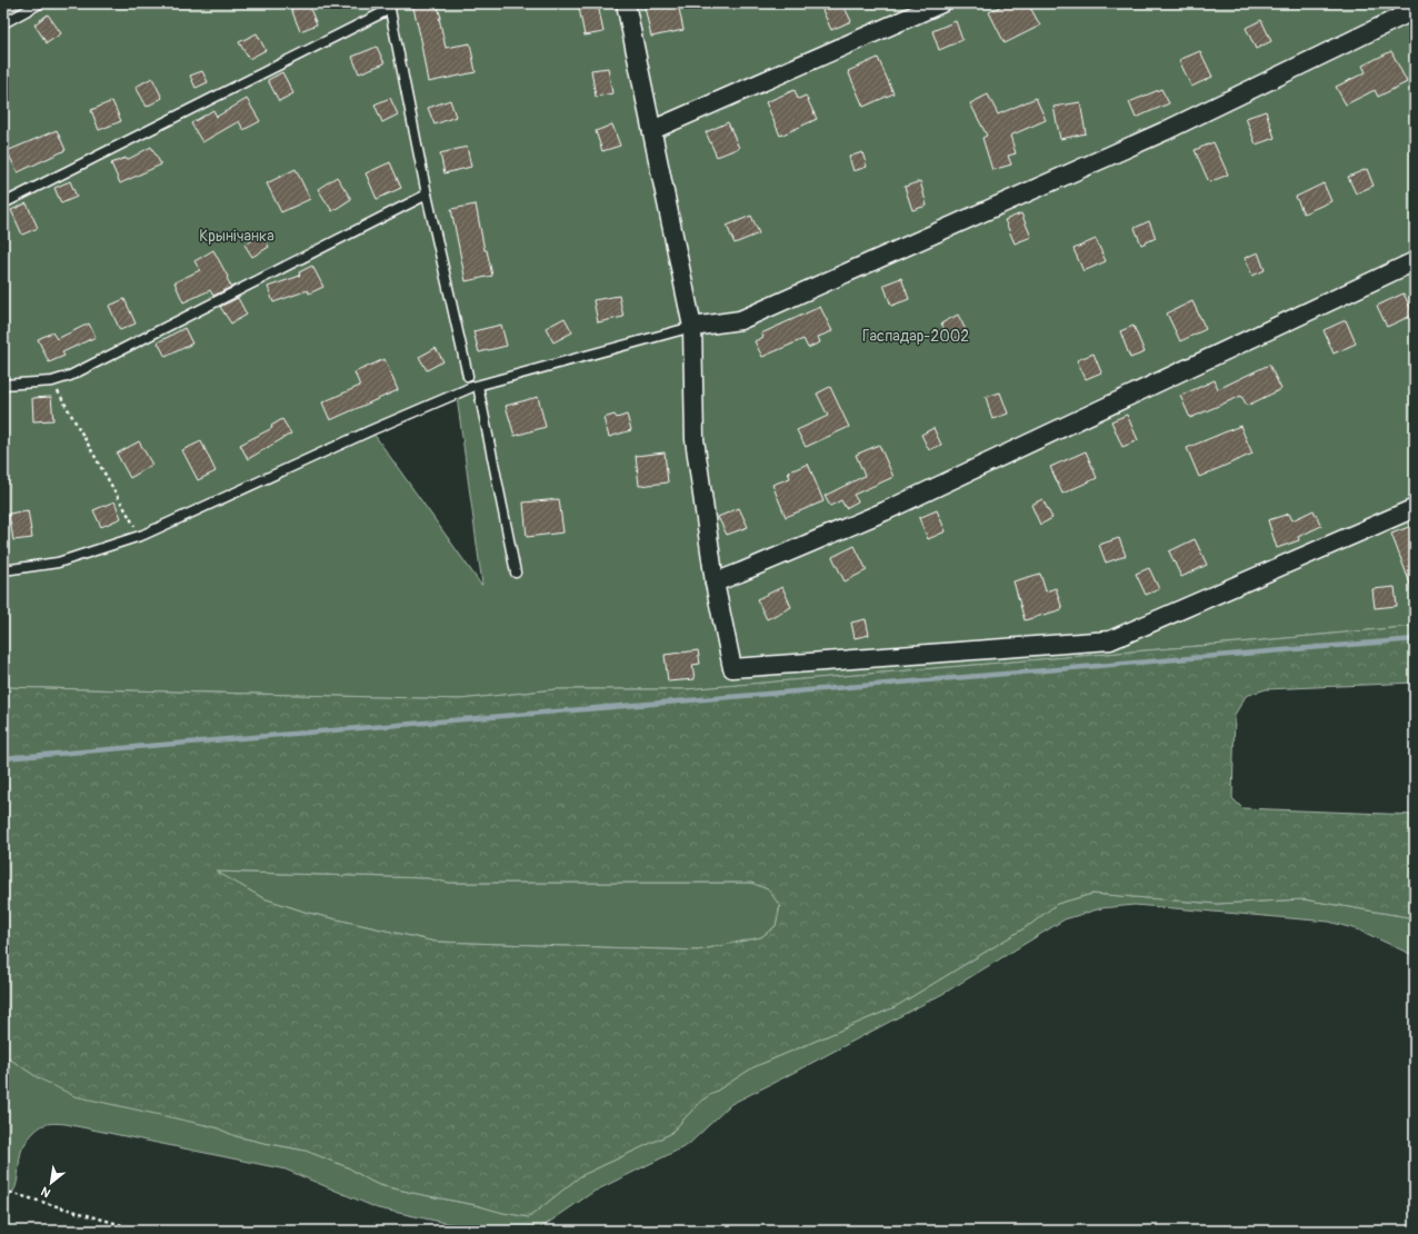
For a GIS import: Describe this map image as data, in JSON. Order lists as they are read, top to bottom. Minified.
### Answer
{"parks":["Крынічанка","Гаспадар-2002"],"north":"bottom left"}
